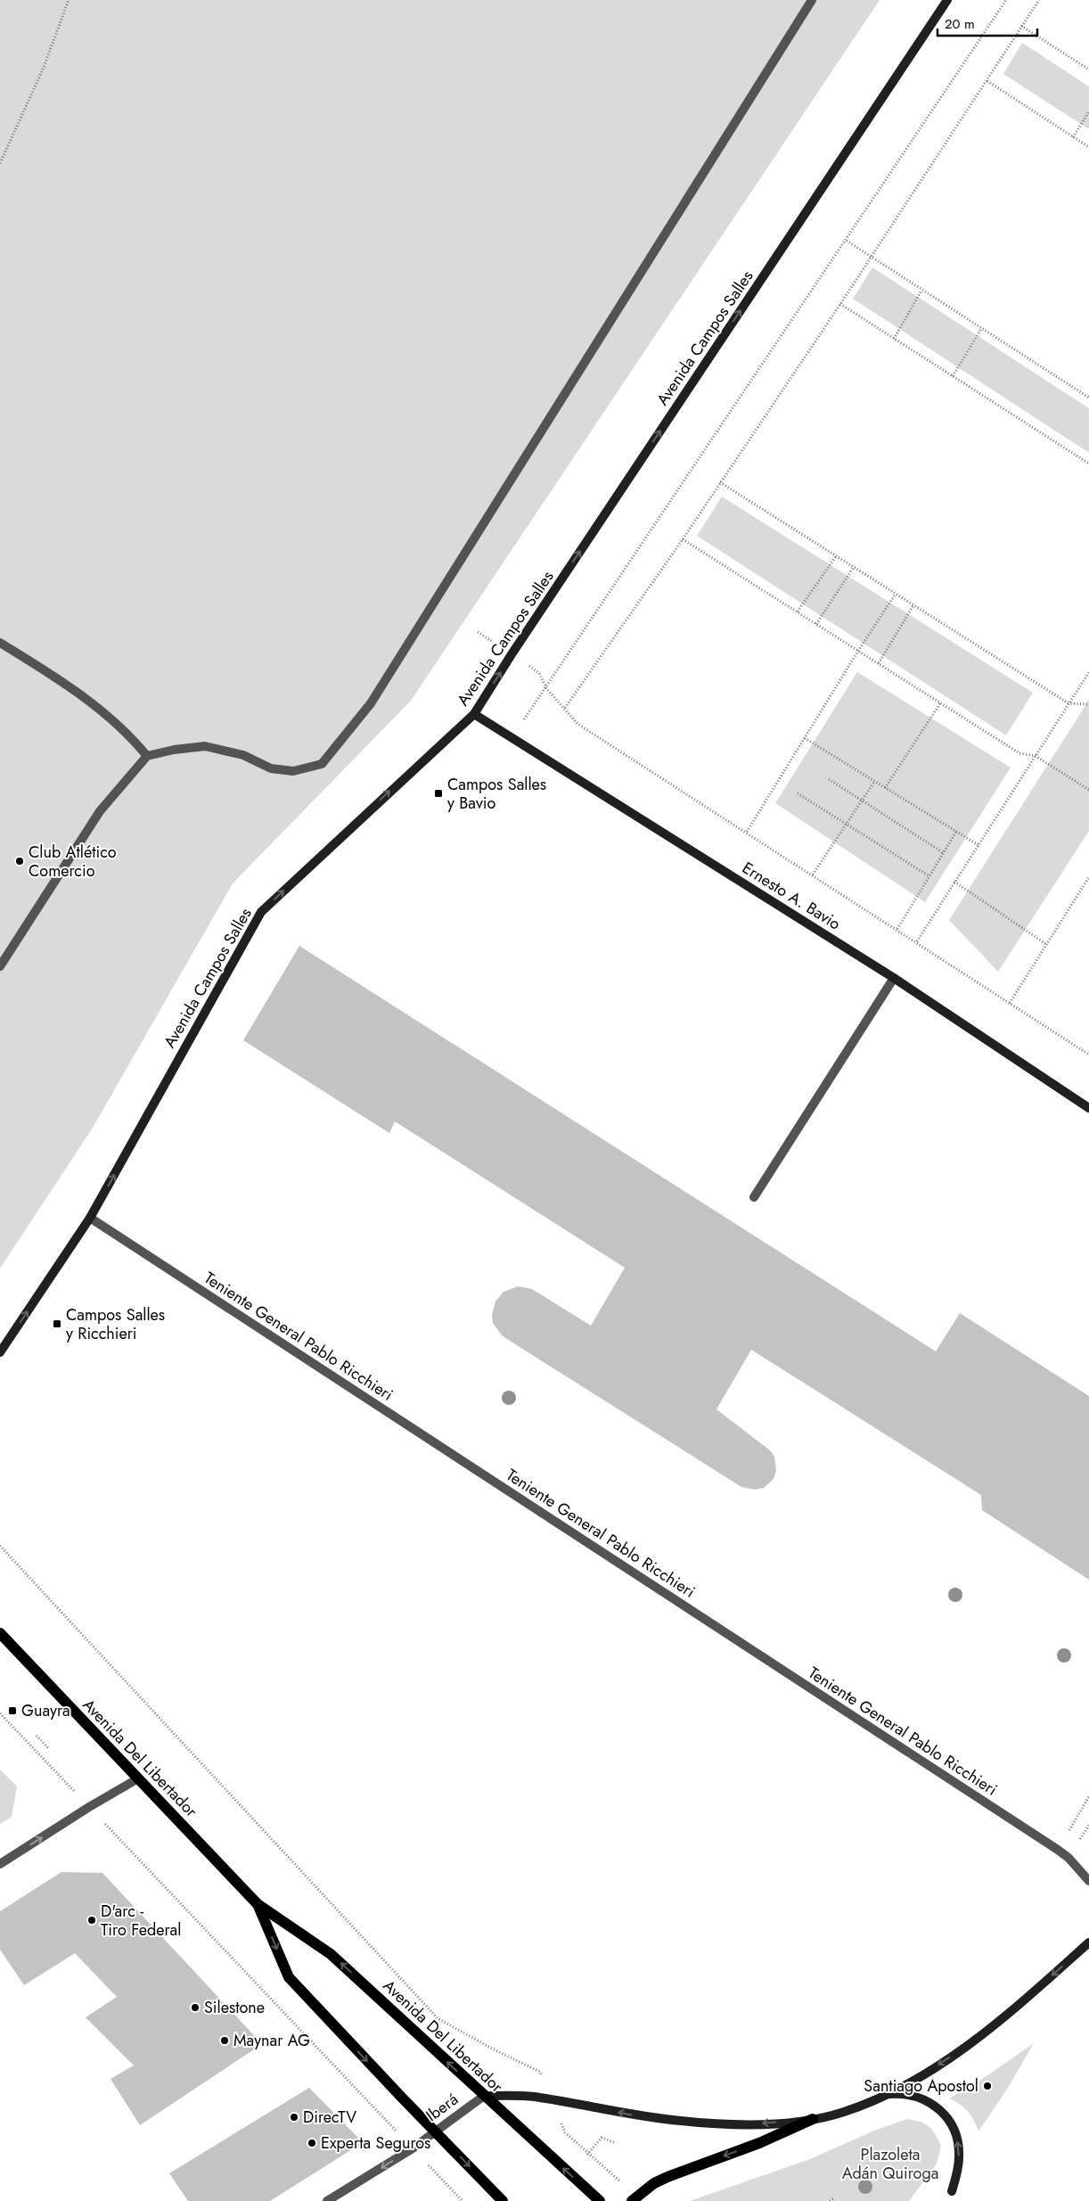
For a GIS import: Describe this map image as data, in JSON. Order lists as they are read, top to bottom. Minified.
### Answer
{"streets":{"main road":["Avenida Campos Salles","Ernesto A. Bavio","Avenida Del Libertador"],"street":["Teniente General Pablo Ricchieri","Iberá"]},"crossings":[["Avenida Campos Salles","Ernesto A. Bavio"],["Avenida Campos Salles","Teniente General Pablo Ricchieri"],["Avenida Del Libertador","Iberá"]],"one_way":["Avenida Campos Salles","Iberá"],"parks":["Plazoleta Adán Quiroga"],"places":{"transit":["Campos Salles y Bavio","Campos Salles y Ricchieri","Guayra"],"other":["Club Atlético Comercio","D'arc - Tiro Federal","Silestone","Maynar AG","Santiago Apostol","DirecTV","Experta Seguros"]},"scale_bar":"20 m"}
